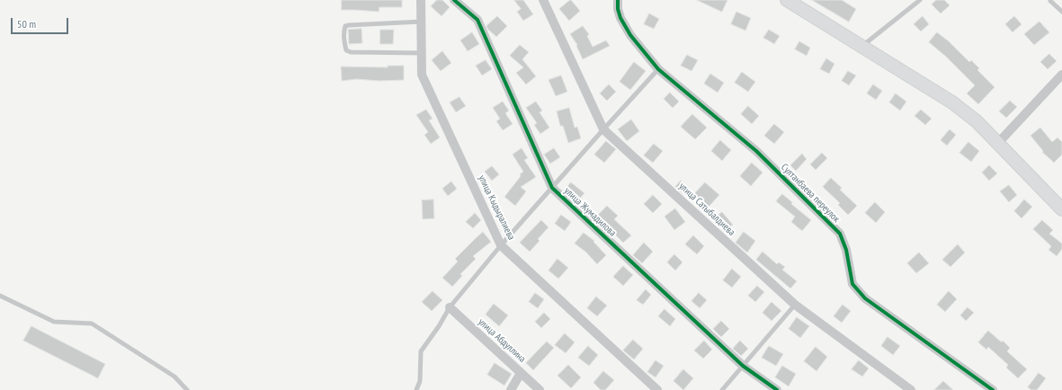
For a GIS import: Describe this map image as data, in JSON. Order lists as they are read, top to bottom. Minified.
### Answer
{"streets":{"street":["Султанбаева переулок","улица Кыдыралиева","улица Сатыбалдиева","улица Жумадилова","улица Абдуллина"]},"scale_bar":"50 m"}
